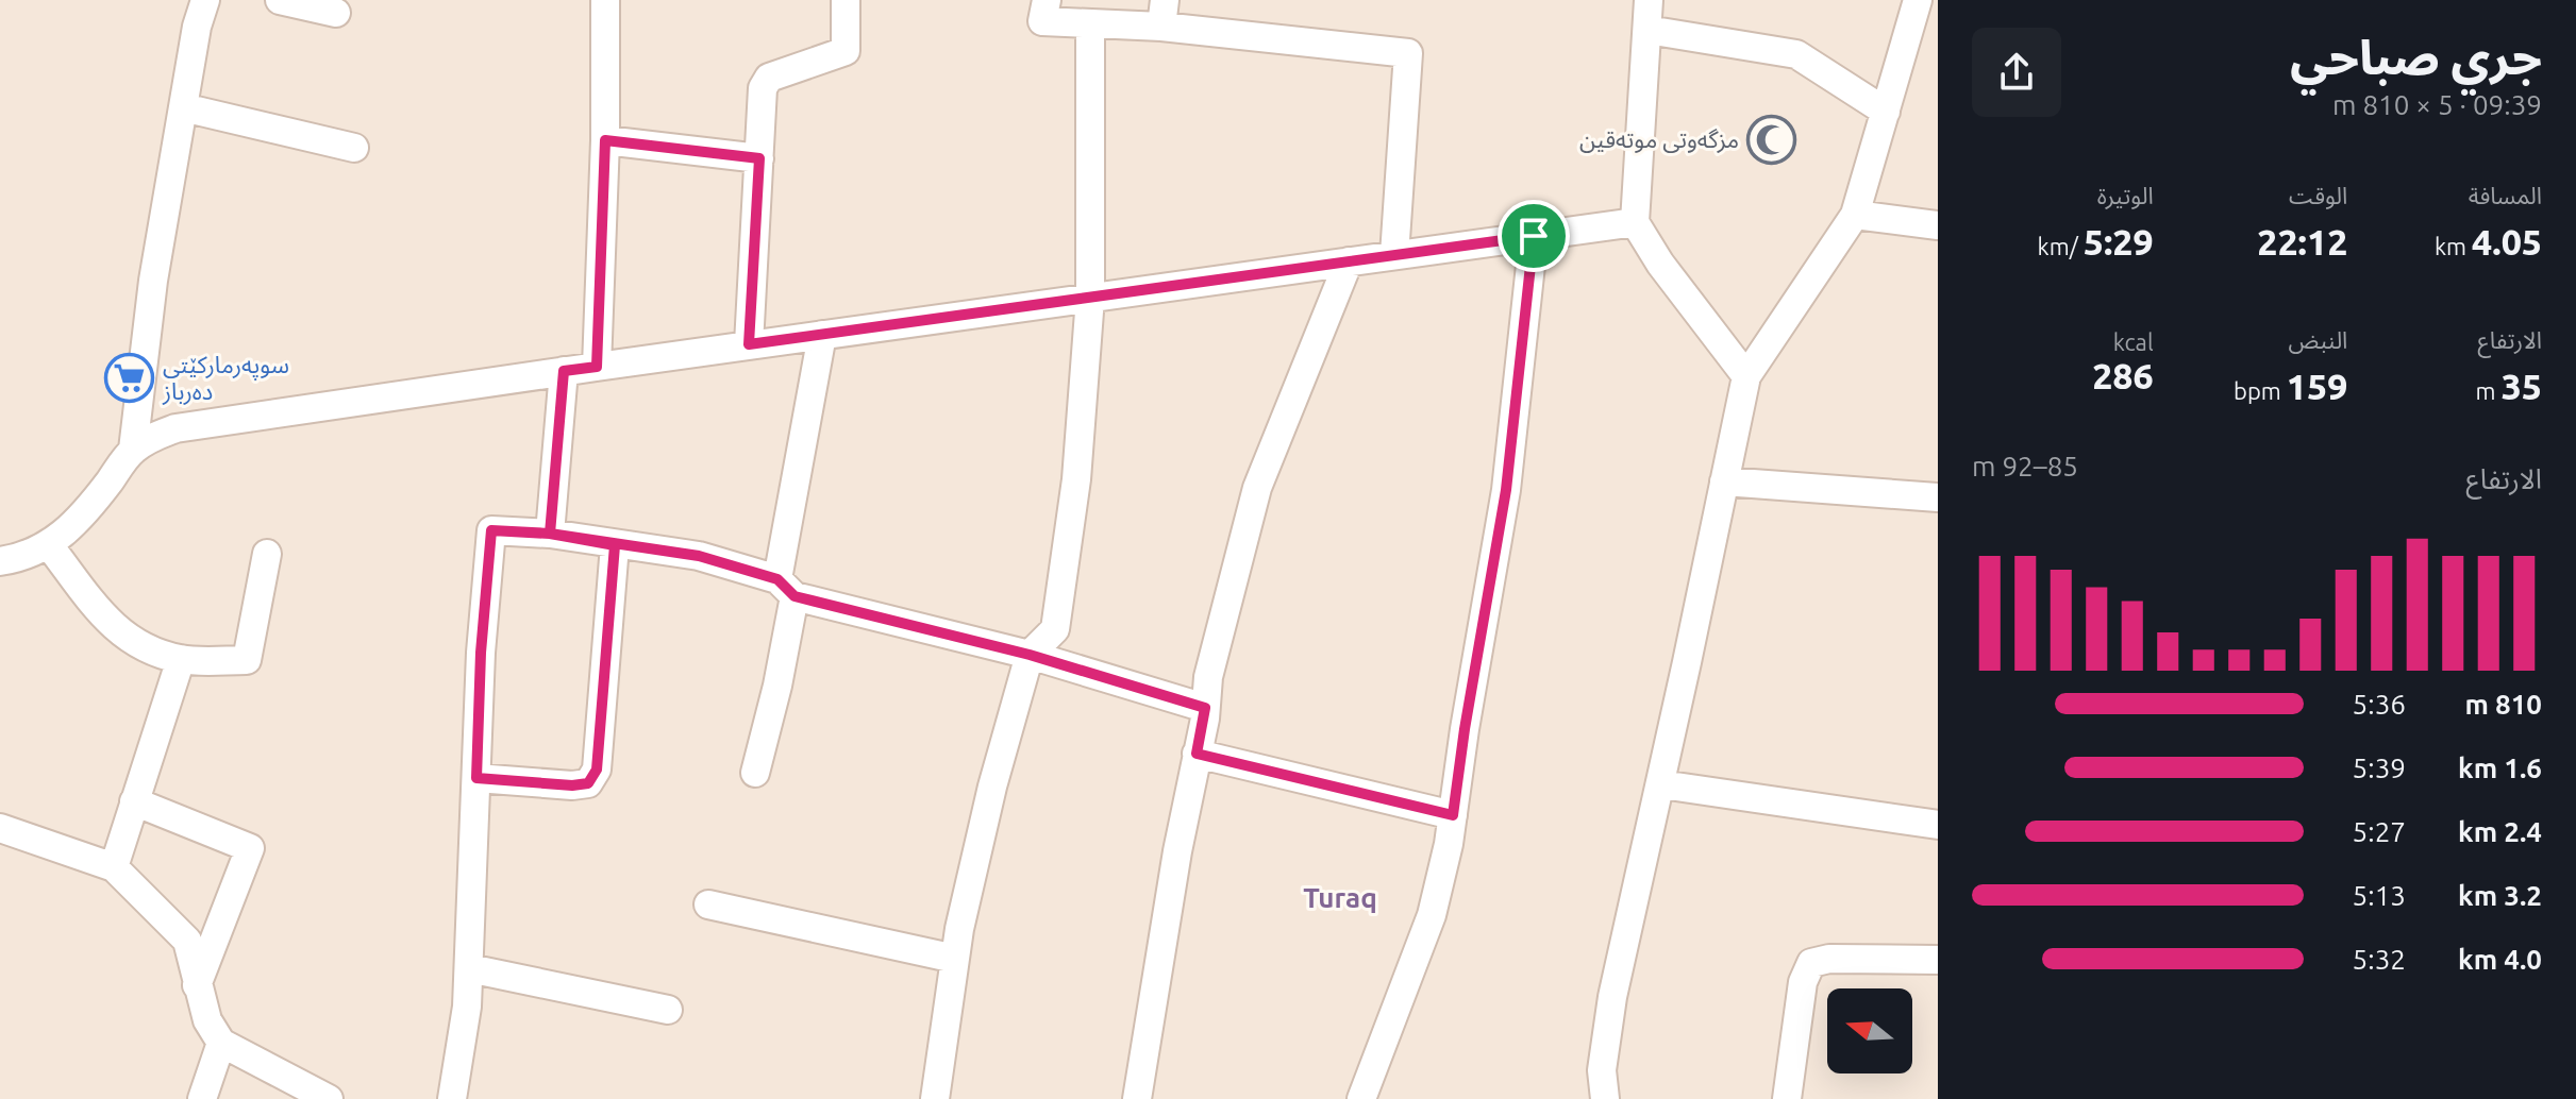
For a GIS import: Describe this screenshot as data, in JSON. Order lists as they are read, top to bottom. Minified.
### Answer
{"districts":["Turaq"],"places":{"mosque":["مزگەوتی موتەقین"],"supermarket":["سوپەرمارکێتی دەرباز"]},"north":"left","page":{"heading":["جري صباحي","09:39 · 5 × 810 m"],"stats":[["المسافة","4.05 km"],["الوقت","22:12"],["الوتيرة","5:29 /km"],["الارتفاع","35 m"],["النبض","159 bpm"],["kcal","286"]],"chart":["الارتفاع","85–92 m"],"list":[{"name":"810 m","note":"5:36"},{"name":"1.6 km","note":"5:39"},{"name":"2.4 km","note":"5:27"},{"name":"3.2 km","note":"5:13"},{"name":"4.0 km","note":"5:32"}]}}
